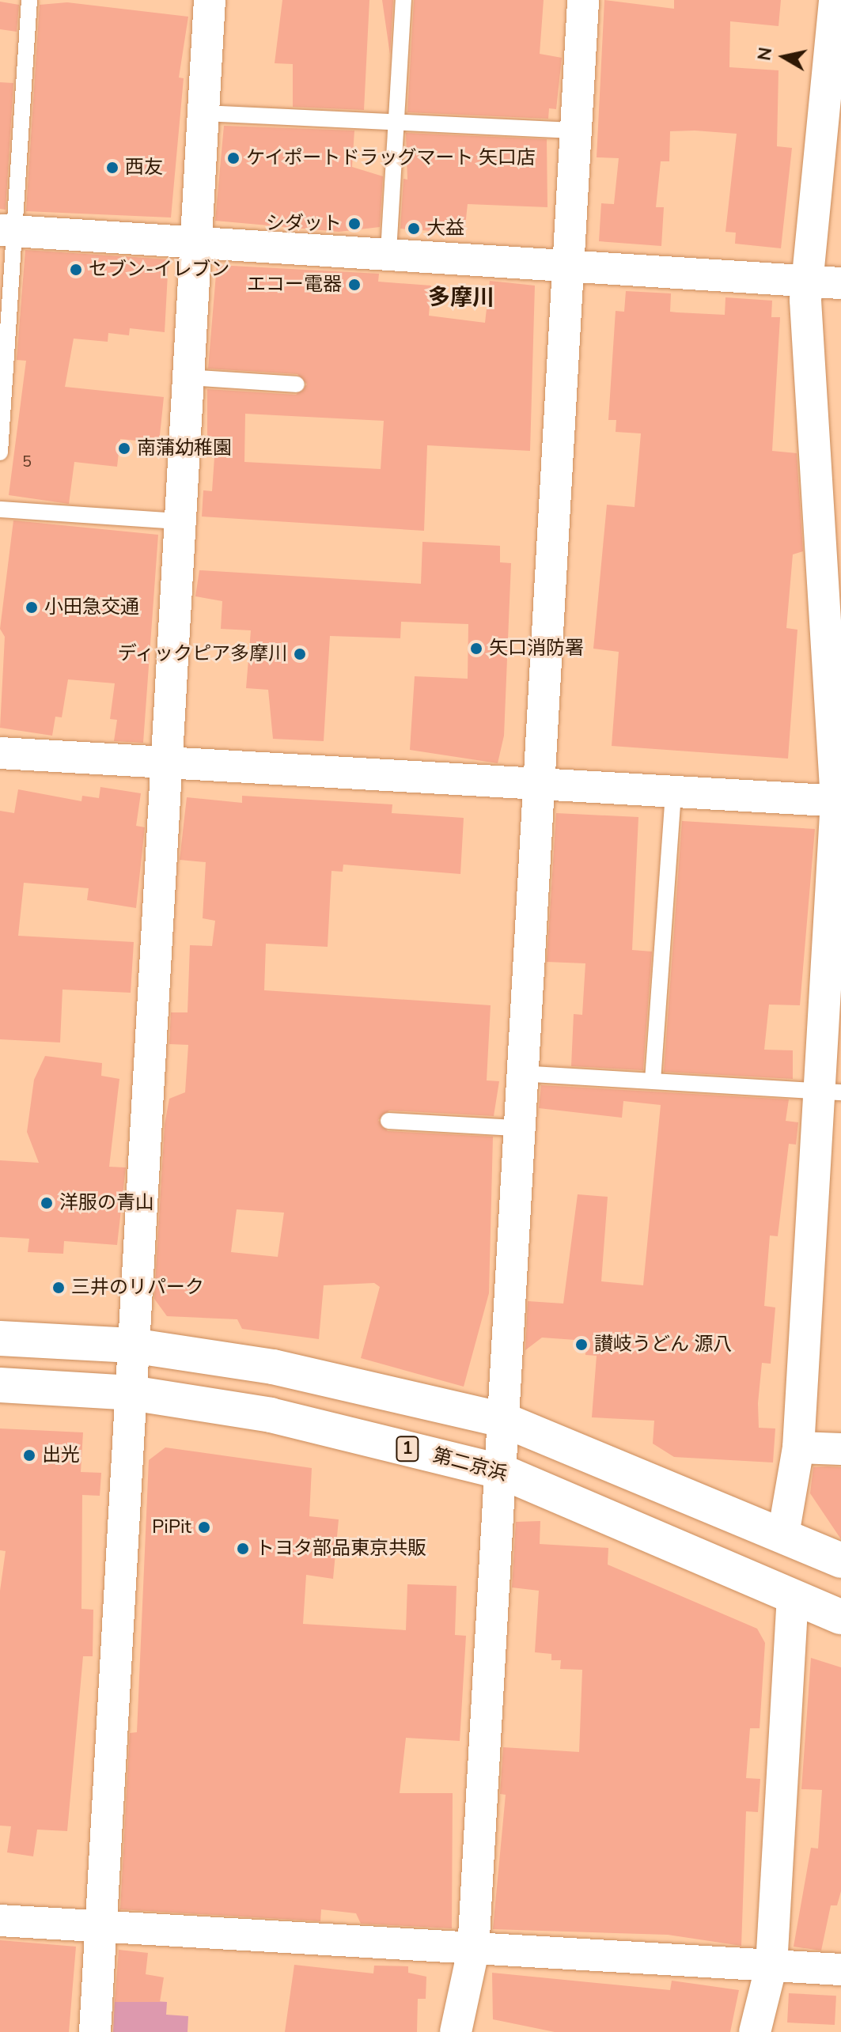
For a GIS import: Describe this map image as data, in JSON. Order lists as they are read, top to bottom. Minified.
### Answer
{"streets":{"highway":["1","第二京浜"]},"districts":["多摩川"],"places":["ケイポートドラッグマート 矢口店","西友","シダット","大益","セブン-イレブン","エコー電器","南蒲幼稚園","小田急交通","矢口消防署","ディックピア多摩川","洋服の青山","三井のリパーク","讃岐うどん 源八","出光","PiPit","トヨタ部品東京共販"],"house_numbers":["5"],"north":"left"}
